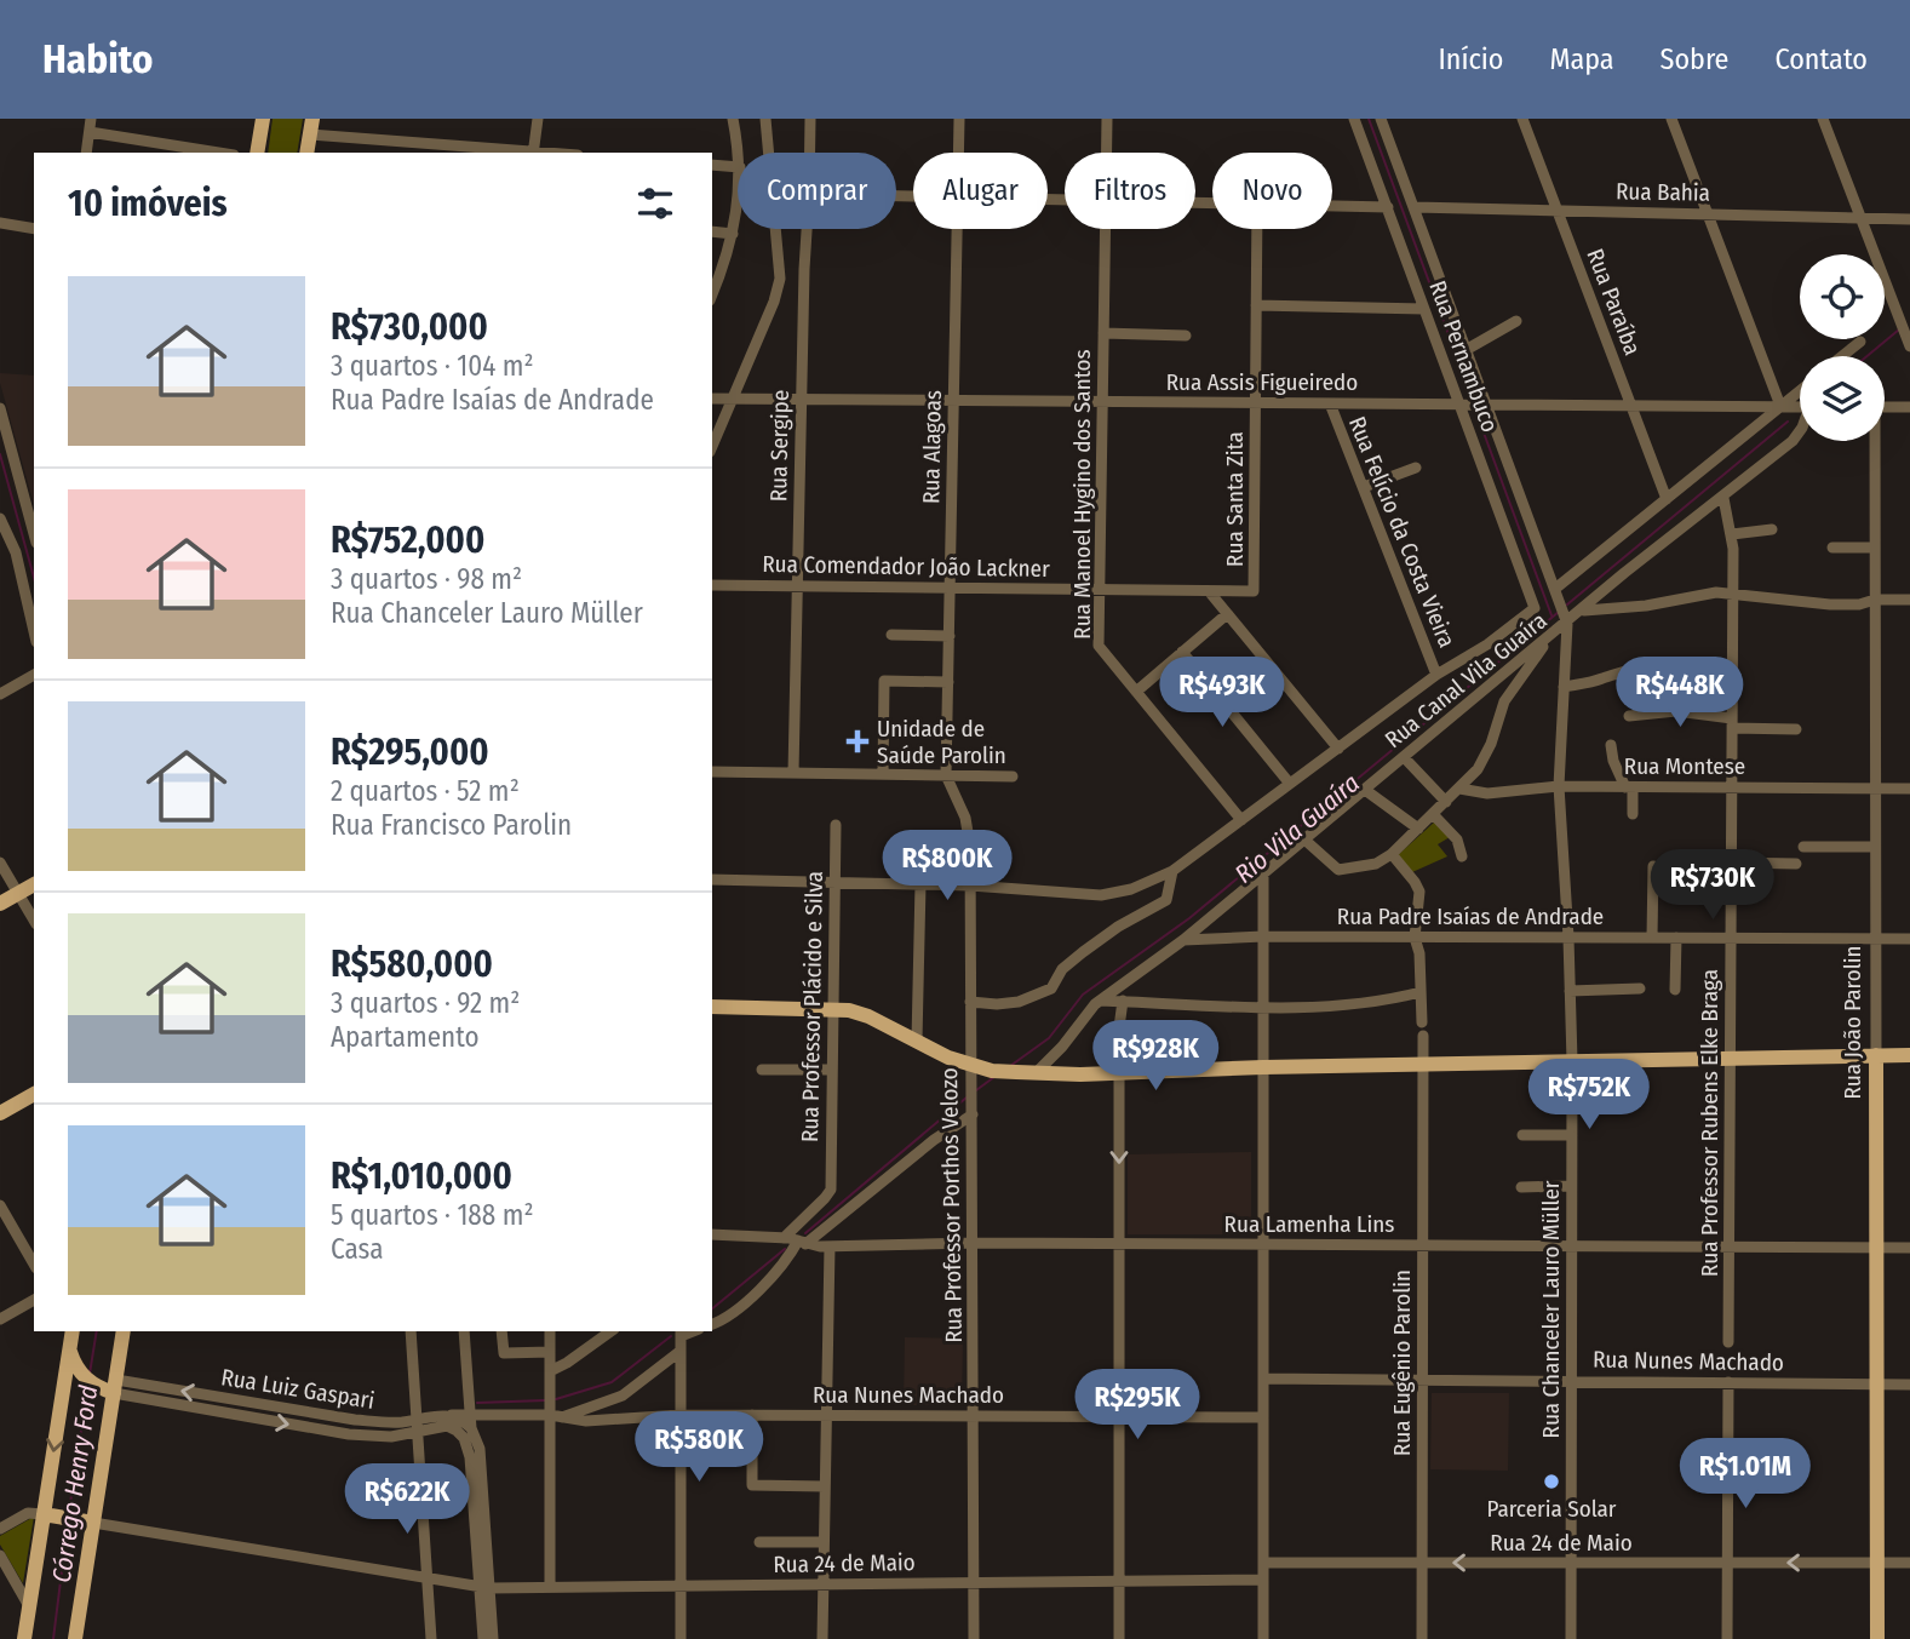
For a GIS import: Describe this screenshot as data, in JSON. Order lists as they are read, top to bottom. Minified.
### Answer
{"streets":{"main road":["Rua João Parolin"],"street":["Rua Bahia","Rua Paraíba","Rua Pernambuco","Rua Assis Figueiredo","Rua Sergipe","Rua Alagoas","Rua Manoel Hygino dos Santos","Rua Santa Zita","Rua Felício da Costa Vieira","Rua Comendador João Lackner","Rua Canal Vila Guaíra","Rua Montese","Rua Padre Isaías de Andrade","Rua Professor Plácido e Silva","Rua Professor Rubens Elke Braga","Rua Professor Porthos Velozo","Rua Lamenha Lins","Rua Chanceler Lauro Müller","Rua Nunes Machado","Rua Eugênio Parolin","Rua Luiz Gaspari","Rua 24 de Maio"]},"crossings":[["Rua Bahia","Rua Paraíba"],["Rua Bahia","Rua Pernambuco"],["Rua Paraíba","Rua Assis Figueiredo"],["Rua Paraíba","Rua Canal Vila Guaíra"],["Rua Pernambuco","Rua Assis Figueiredo"],["Rua Pernambuco","Rua Canal Vila Guaíra"],["Rua Pernambuco","Rua Chanceler Lauro Müller"],["Rua Assis Figueiredo","Rua Sergipe"],["Rua Assis Figueiredo","Rua Alagoas"],["Rua Assis Figueiredo","Rua Manoel Hygino dos Santos"],["Rua Assis Figueiredo","Rua Santa Zita"],["Rua Assis Figueiredo","Rua Felício da Costa Vieira"],["Rua Assis Figueiredo","Rua Canal Vila Guaíra"],["Rua Sergipe","Rua Comendador João Lackner"],["Rua Alagoas","Rua Comendador João Lackner"],["Rua Alagoas","Rua Professor Porthos Velozo"],["Rua Manoel Hygino dos Santos","Rua Comendador João Lackner"],["Rua Manoel Hygino dos Santos","Rua Canal Vila Guaíra"],["Rua Santa Zita","Rua Comendador João Lackner"],["Rua Felício da Costa Vieira","Rua Canal Vila Guaíra"],["Rua Canal Vila Guaíra","Rua Padre Isaías de Andrade"],["Rua Canal Vila Guaíra","Rua Professor Rubens Elke Braga"],["Rua Canal Vila Guaíra","Rua Professor Porthos Velozo"],["Rua Canal Vila Guaíra","Rua Chanceler Lauro Müller"],["Rua Montese","Rua João Parolin"],["Rua Montese","Rua Professor Rubens Elke Braga"],["Rua Montese","Rua Chanceler Lauro Müller"],["Rua Padre Isaías de Andrade","Rua João Parolin"],["Rua Padre Isaías de Andrade","Rua Professor Rubens Elke Braga"],["Rua Padre Isaías de Andrade","Rua Chanceler Lauro Müller"],["Rua Professor Plácido e Silva","Rua Lamenha Lins"],["Rua João Parolin","Rua Lamenha Lins"],["Rua João Parolin","Rua Nunes Machado"],["Rua João Parolin","Rua 24 de Maio"],["Rua Professor Rubens Elke Braga","Rua Lamenha Lins"],["Rua Professor Porthos Velozo","Rua Lamenha Lins"],["Rua Professor Porthos Velozo","Rua Nunes Machado"],["Rua Professor Porthos Velozo","Rua 24 de Maio"],["Rua Lamenha Lins","Rua Chanceler Lauro Müller"],["Rua Lamenha Lins","Rua Eugênio Parolin"],["Rua Chanceler Lauro Müller","Rua Nunes Machado"],["Rua Chanceler Lauro Müller","Rua 24 de Maio"],["Rua Nunes Machado","Rua Eugênio Parolin"],["Rua Nunes Machado","Rua Luiz Gaspari"],["Rua Eugênio Parolin","Rua 24 de Maio"]],"water":["Rio Vila Guaíra","Córrego Henry Ford"],"places":{"health":["Unidade de Saúde Parolin"],"other":["Parceria Solar"]},"page":{"header":"Habito","nav":["Início","Mapa","Sobre","Contato"],"chip":["Comprar","Alugar","Filtros","Novo"],"heading":"10 imóveis","list":[{"name":"R$730,000","note":"3 quartos · 104 m² · Rua Padre Isaías de Andrade"},{"name":"R$752,000","note":"3 quartos · 98 m² · Rua Chanceler Lauro Müller"},{"name":"R$295,000","note":"2 quartos · 52 m² · Rua Francisco Parolin"},{"name":"R$580,000","note":"3 quartos · 92 m² · Apartamento"},{"name":"R$1,010,000","note":"5 quartos · 188 m² · Casa"}],"price":["R$493K","R$448K","R$800K","R$730K","R$928K","R$752K","R$295K","R$580K","R$1.01M","R$622K"]}}
